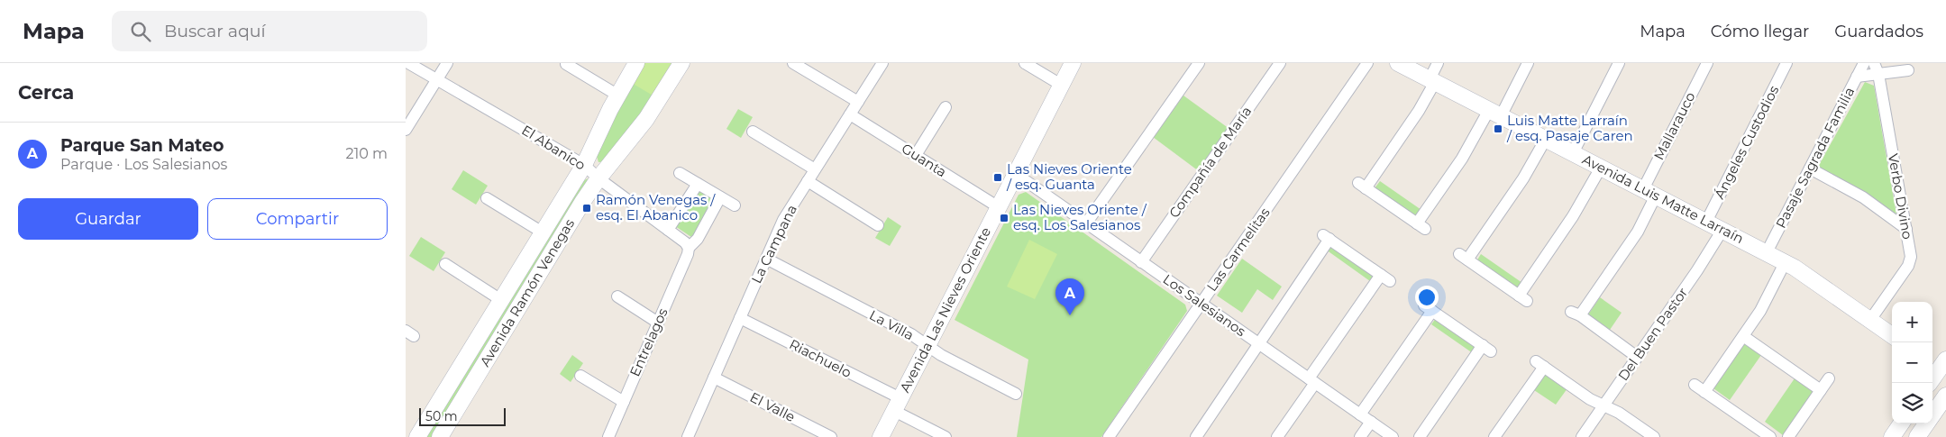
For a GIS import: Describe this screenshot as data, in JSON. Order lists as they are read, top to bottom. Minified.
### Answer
{"streets":{"street":["Mallarauco","Ángeles Custodios","El Abanico","Pasaje Sagrada Familia","Guanta","Compañía de María","Verbo Divino","Avenida Luis Matte Larraín","La Campana","Las Carmelitas","Avenida Ramón Venegas","Los Salesianos","Avenida Las Nieves Oriente","La Villa","Del Buen Pastor","Entrelagos","Riachuelo","El Valle"]},"crossings":[["Mallarauco","Avenida Luis Matte Larraín"],["Mallarauco","Del Buen Pastor"],["Ángeles Custodios","Avenida Luis Matte Larraín"],["El Abanico","Avenida Ramón Venegas"],["El Abanico","Entrelagos"],["Pasaje Sagrada Familia","Avenida Luis Matte Larraín"],["Guanta","La Campana"],["Guanta","Avenida Las Nieves Oriente"],["Compañía de María","Los Salesianos"],["Verbo Divino","Avenida Luis Matte Larraín"],["Avenida Luis Matte Larraín","Del Buen Pastor"],["La Campana","La Villa"],["La Campana","Riachuelo"],["La Campana","El Valle"],["Las Carmelitas","Los Salesianos"],["Los Salesianos","Avenida Las Nieves Oriente"],["Avenida Las Nieves Oriente","La Villa"],["Avenida Las Nieves Oriente","Riachuelo"]],"places":{"transit":["Luis Matte Larraín / esq. Pasaje Caren","Las Nieves Oriente / esq. Guanta","Ramón Venegas / esq. El Abanico","Las Nieves Oriente / esq. Los Salesianos"]},"scale_bar":"50 m","page":{"header":"Mapa","search":"Buscar aquí","nav":["Mapa","Cómo llegar","Guardados"],"heading":"Cerca","list":[{"mark":"A","name":"Parque San Mateo","note":"Parque · Los Salesianos","value":"210 m"}],"buttons":["Guardar","Compartir"],"pins":"A","map_buttons":["+","−"],"scale":"50 m"}}
